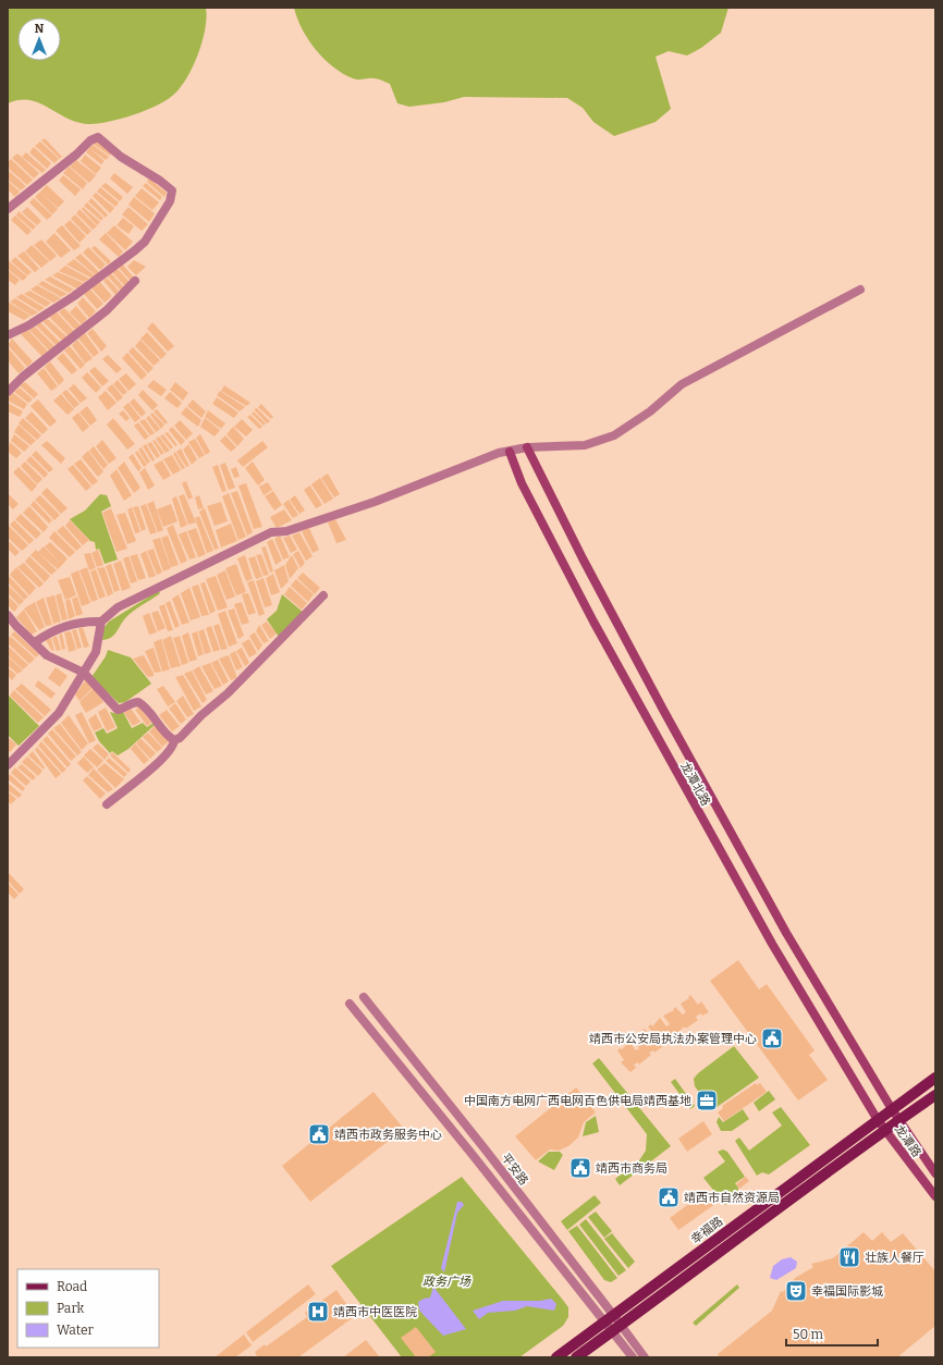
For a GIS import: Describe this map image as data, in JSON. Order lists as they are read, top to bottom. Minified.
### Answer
{"streets":{"main road":["龙潭北路","龙潭路","幸福路"],"street":["平安路"]},"crossings":[["龙潭北路","龙潭路"],["龙潭北路","幸福路"],["龙潭路","幸福路"],["平安路","幸福路"]],"parks":["政务广场"],"places":{"public building":["靖西市公安局执法办案管理中心","靖西市政务服务中心","靖西市商务局","靖西市自然资源局"],"office":["中国南方电网广西电网百色供电局靖西基地"],"restaurant":["壮族人餐厅"],"theatre":["幸福国际影城"],"hospital":["靖西市中医医院"]},"legend":["Road","Park","Water"],"scale_bar":"50 m","north":"top"}
